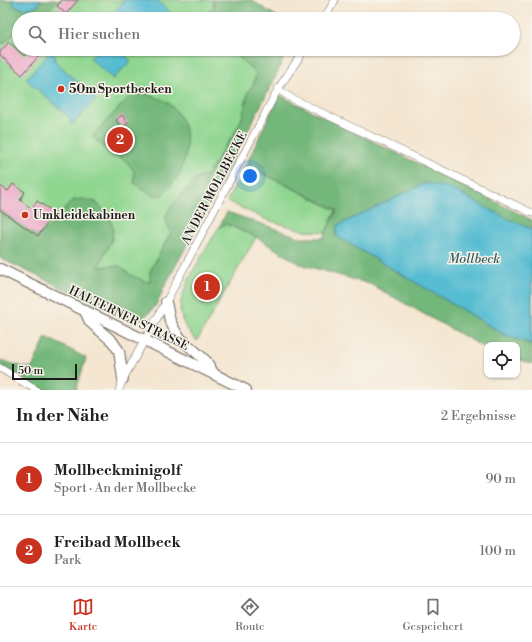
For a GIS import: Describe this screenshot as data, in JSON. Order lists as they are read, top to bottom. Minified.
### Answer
{"streets":{"main road":["HALTERNER STRASSE"],"street":["AN DER MOLLBECKE"]},"crossings":[["AN DER MOLLBECKE","HALTERNER STRASSE"]],"water":["Mollbeck"],"places":["50m Sportbecken","Umkleidekabinen"],"scale_bar":"50 m","page":{"search":"Hier suchen","pins":["2","1"],"scale":"50 m","heading":["In der Nähe","2 Ergebnisse"],"list":[{"mark":"1","name":"Mollbeckminigolf","note":"Sport · An der Mollbecke","value":"90 m"},{"mark":"2","name":"Freibad Mollbeck","note":"Park","value":"100 m"}],"nav":["Karte","Route","Gespeichert"]}}
